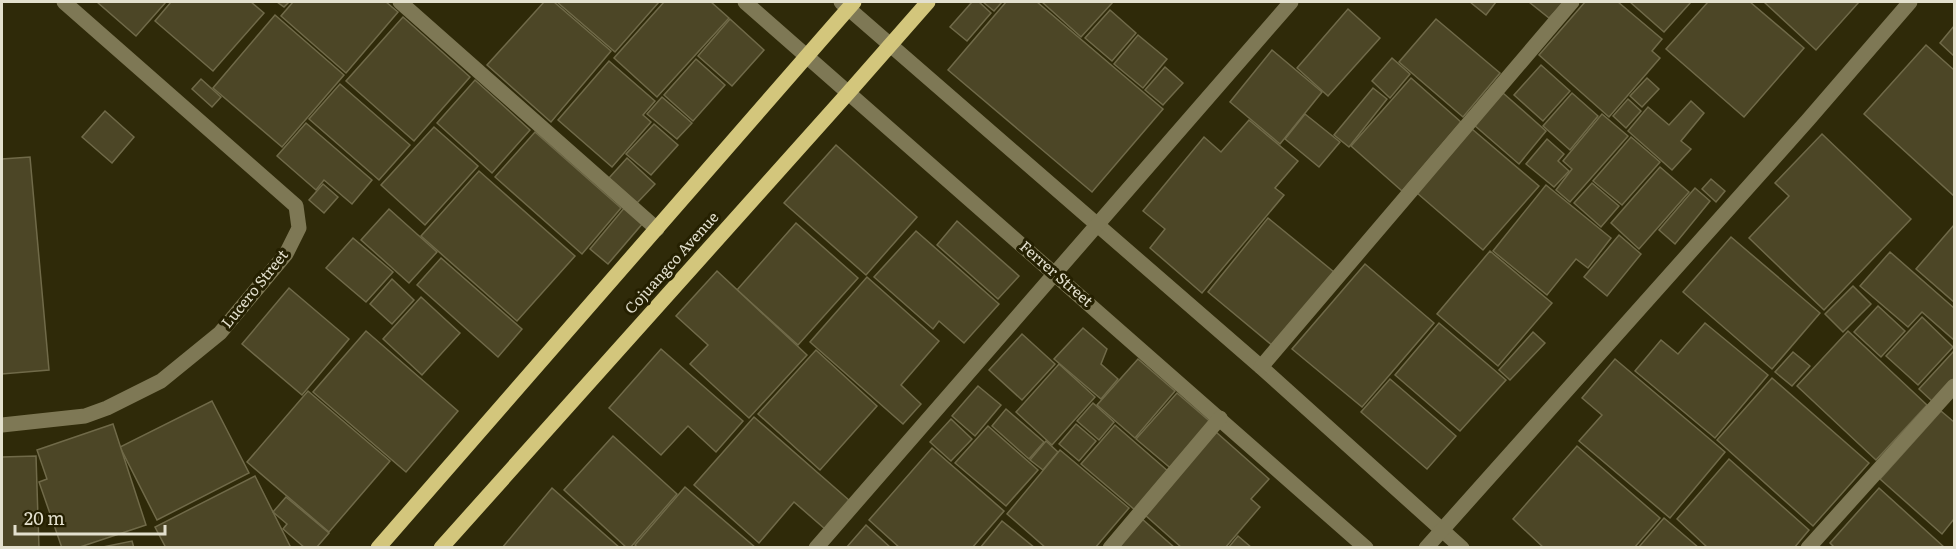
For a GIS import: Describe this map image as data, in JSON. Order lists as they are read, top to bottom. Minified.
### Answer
{"streets":{"main road":["Cojuangco Avenue"],"street":["Ferrer Street","Lucero Street"]},"crossings":[["Cojuangco Avenue","Ferrer Street"]],"scale_bar":"20 m"}
